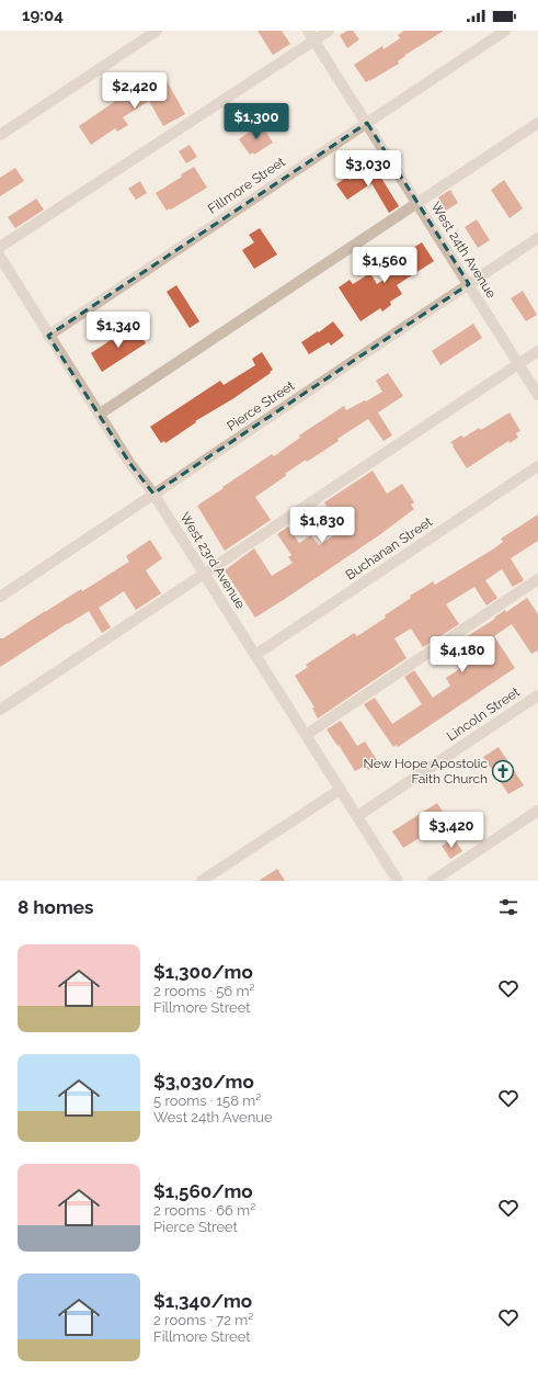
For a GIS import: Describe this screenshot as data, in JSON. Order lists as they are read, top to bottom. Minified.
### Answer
{"streets":{"street":["Fillmore Street","West 24th Avenue","Pierce Street","Buchanan Street","West 23rd Avenue","Lincoln Street"]},"crossings":[["Fillmore Street","West 24th Avenue"],["Fillmore Street","West 23rd Avenue"],["West 24th Avenue","Pierce Street"],["Pierce Street","West 23rd Avenue"],["Buchanan Street","West 23rd Avenue"],["West 23rd Avenue","Lincoln Street"]],"places":{"church":["New Hope Apostolic Faith Church"]},"page":{"status":"19:04","price":["$2,420","$1,300","$3,030","$1,560","$1,340","$1,830","$4,180","$3,420"],"heading":"8 homes","list":[{"name":"$1,300/mo","note":"2 rooms · 56 m² · Fillmore Street"},{"name":"$3,030/mo","note":"5 rooms · 158 m² · West 24th Avenue"},{"name":"$1,560/mo","note":"2 rooms · 66 m² · Pierce Street"},{"name":"$1,340/mo","note":"2 rooms · 72 m² · Fillmore Street"}]}}
